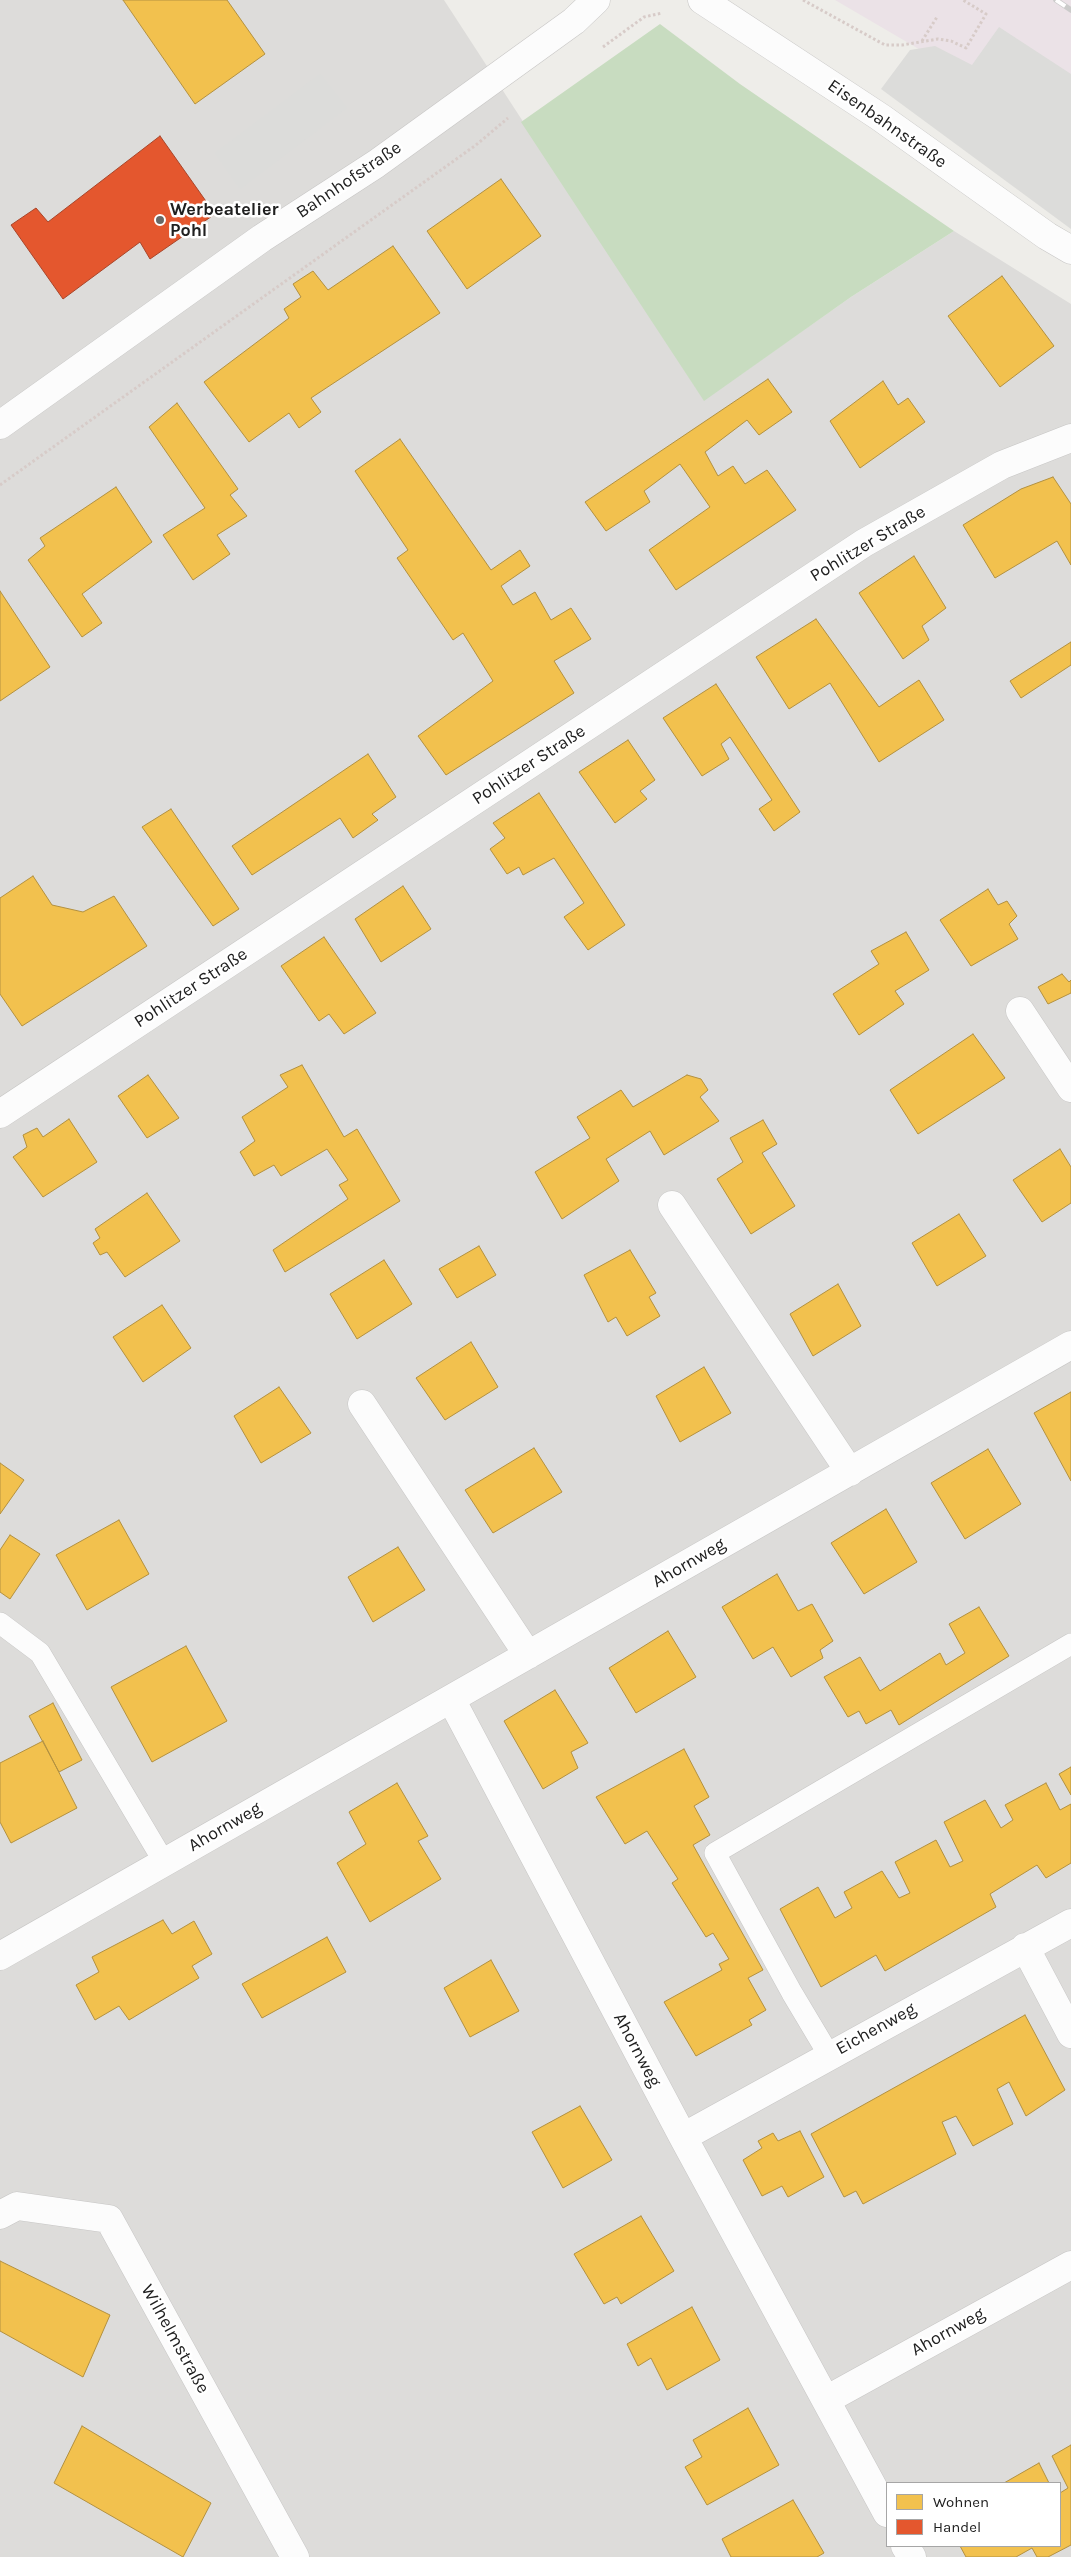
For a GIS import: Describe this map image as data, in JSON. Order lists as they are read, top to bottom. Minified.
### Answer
{"streets":{"street":["Eisenbahnstraße","Bahnhofstraße","Pohlitzer Straße","Ahornweg","Eichenweg","Wilhelmstraße"]},"crossings":[["Ahornweg","Eichenweg"]],"places":["Werbeatelier Pohl"],"legend":["Wohnen","Handel"]}
